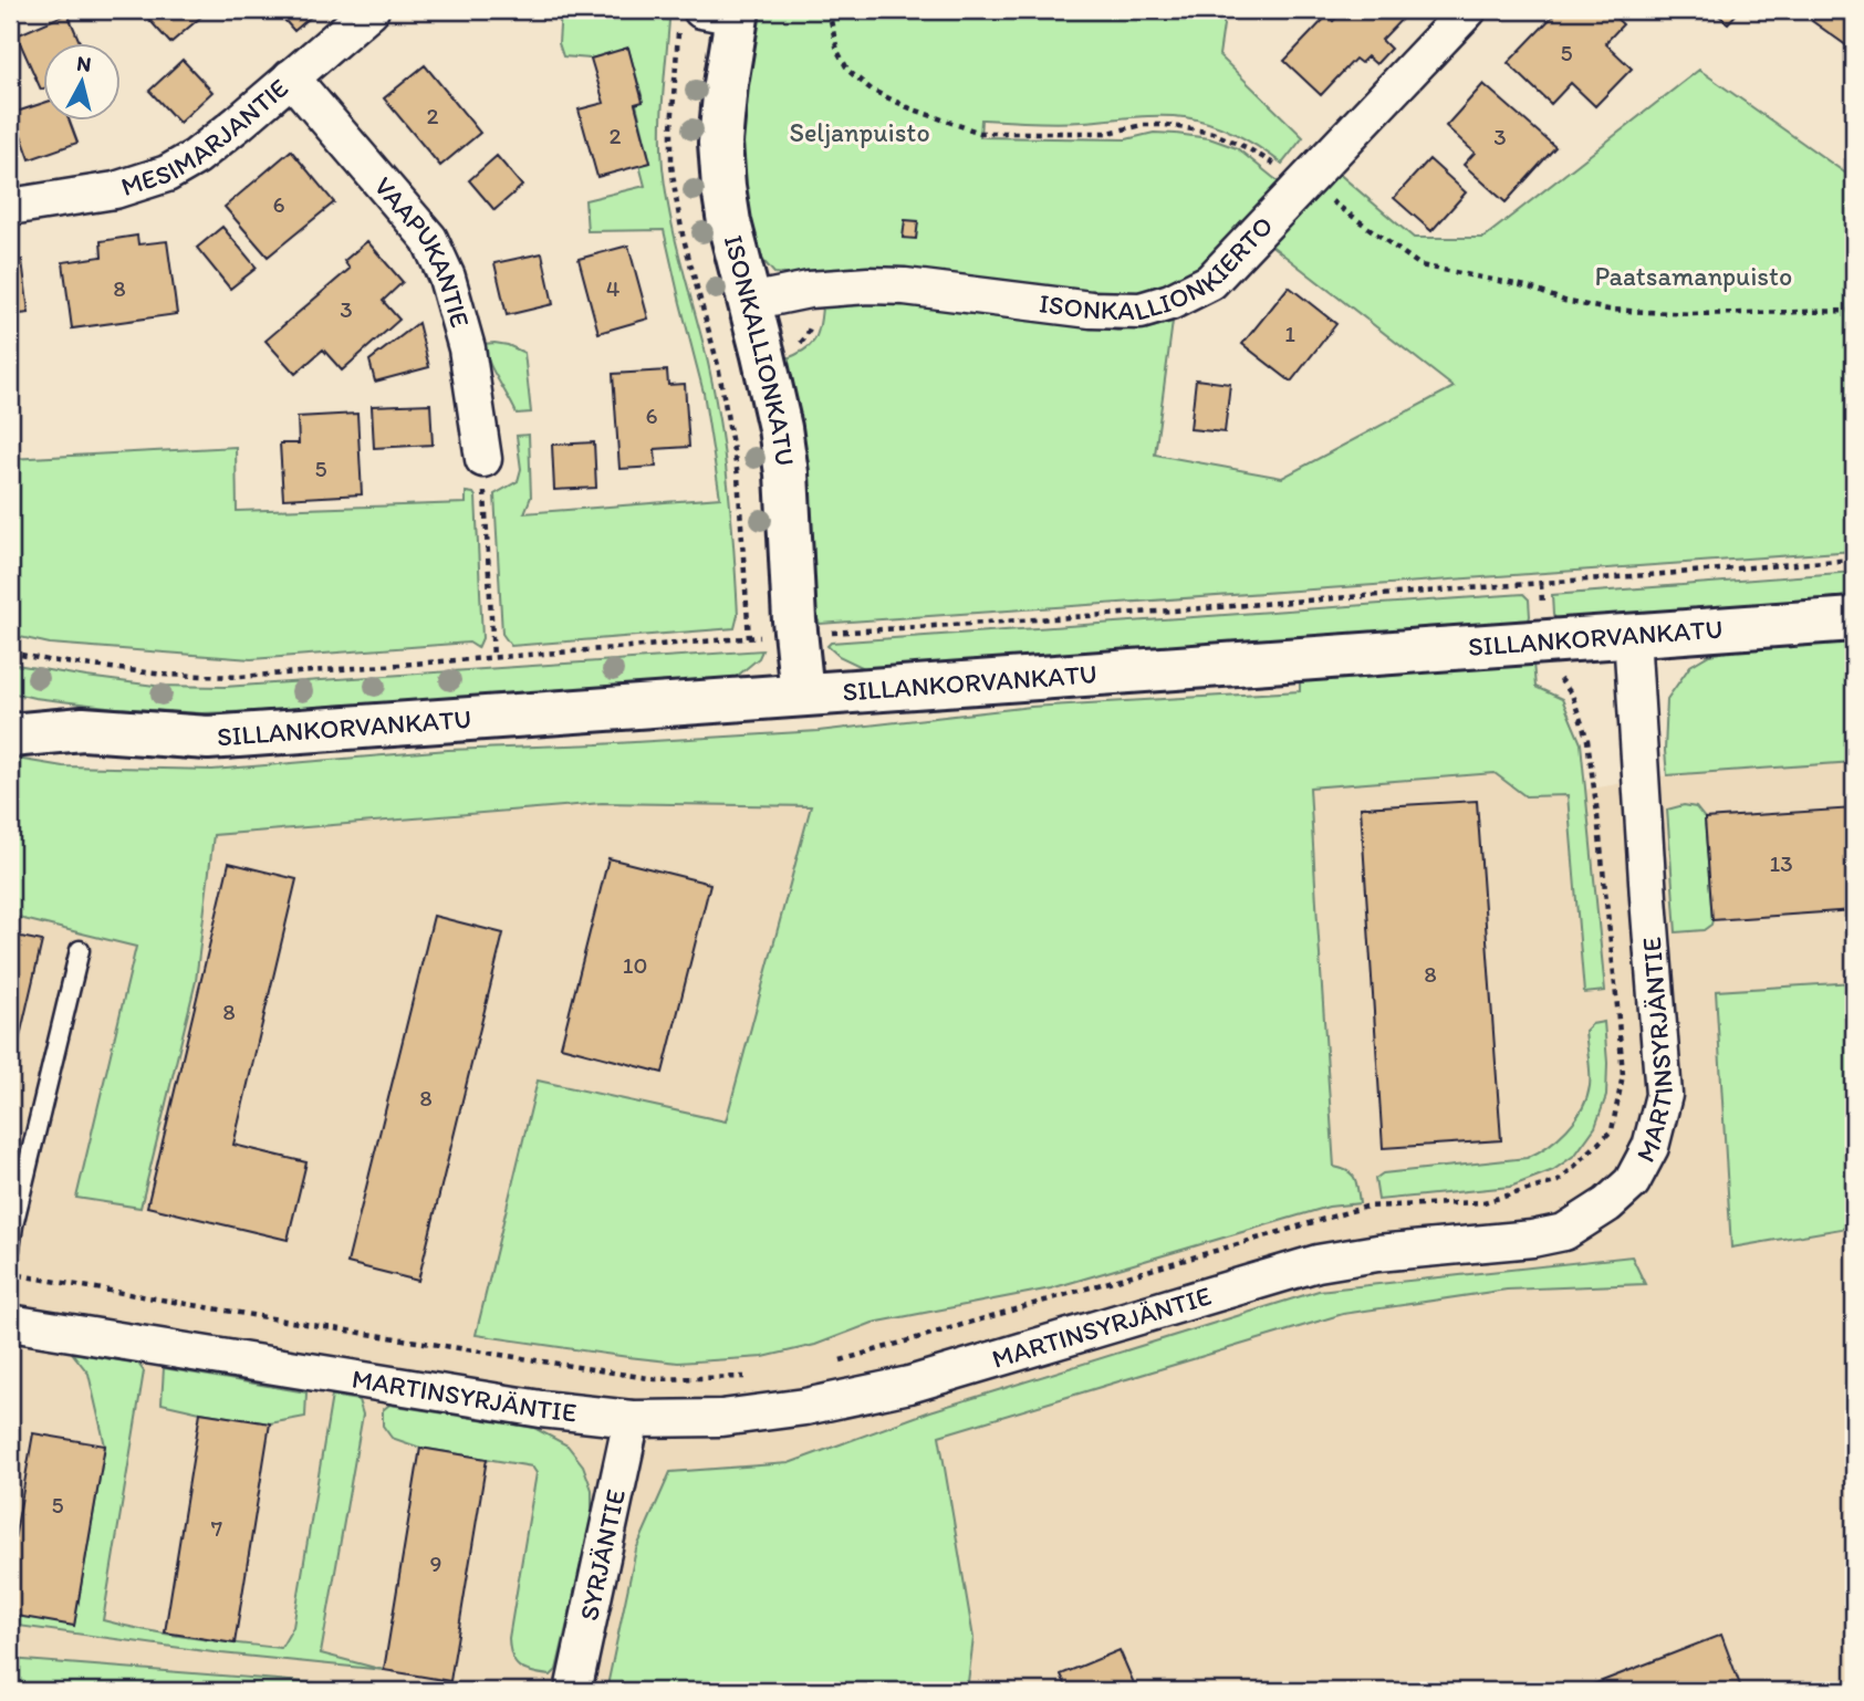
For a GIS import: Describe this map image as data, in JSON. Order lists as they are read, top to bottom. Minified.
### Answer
{"streets":{"main road":["ISONKALLIONKATU","SILLANKORVANKATU"],"street":["MESIMARJANTIE","VAAPUKANTIE","ISONKALLIONKIERTO","MARTINSYRJÄNTIE","SYRJÄNTIE"]},"crossings":[["MESIMARJANTIE","VAAPUKANTIE"],["ISONKALLIONKIERTO","ISONKALLIONKATU"],["ISONKALLIONKATU","SILLANKORVANKATU"],["SILLANKORVANKATU","MARTINSYRJÄNTIE"],["MARTINSYRJÄNTIE","SYRJÄNTIE"]],"parks":["Seljanpuisto","Paatsamanpuisto"],"house_numbers":["5","2","2","3","6","8","4","3","1","6","5","13","10","8","8","8","5","7","9"],"north":"top"}
